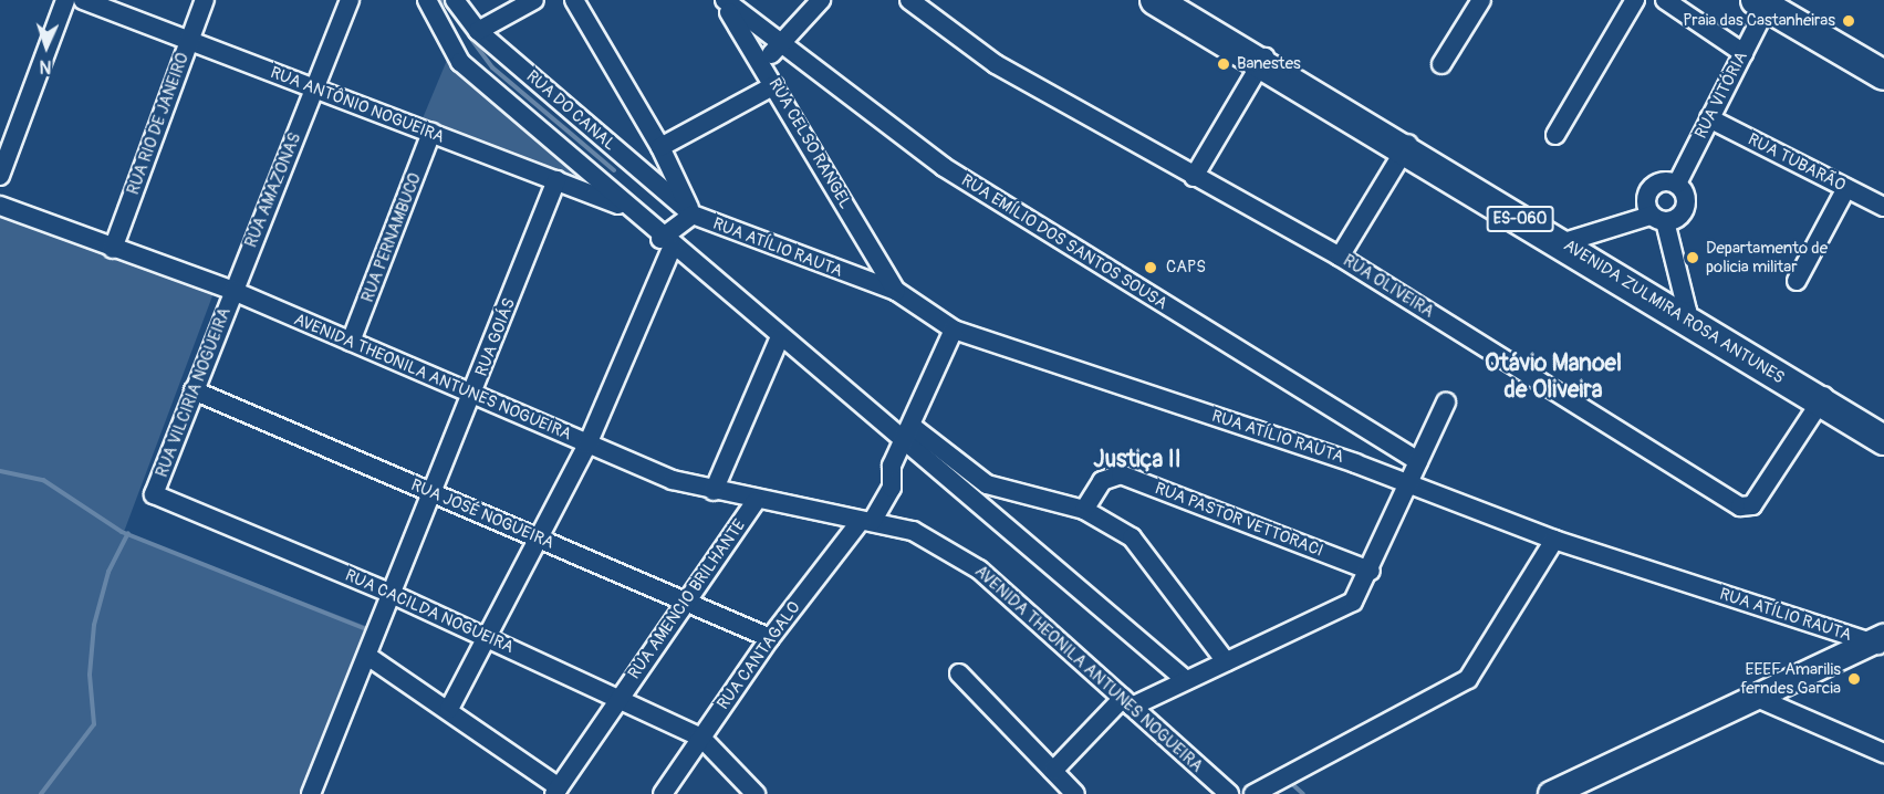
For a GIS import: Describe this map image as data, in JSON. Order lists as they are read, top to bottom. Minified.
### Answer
{"streets":{"main road":["ES-060","AVENIDA ZULMIRA ROSA ANTUNES"],"street":["RUA VITÓRIA","RUA ANTÔNIO NOGUEIRA","RUA DO CANAL","RUA RIO DE JANEIRO","RUA CELSO RANGEL","RUA TUBARÃO","RUA AMAZONAS","RUA PERNAMBUCO","RUA EMÍLIO DOS SANTOS SOUSA","RUA ATÍLIO RAUTA","RUA OLIVEIRA","RUA GOIÁS","AVENIDA THEONILA ANTUNES NOGUEIRA","RUA VILCIRIA NOGUEIRA","RUA JOSÉ NOGUEIRA","RUA PASTOR VETTORACI","RUA AMENCIO BRILHANTE","RUA CACILDA NOGUEIRA","RUA CANTAGALO"]},"crossings":[["RUA VITÓRIA","RUA TUBARÃO"],["RUA ANTÔNIO NOGUEIRA","RUA RIO DE JANEIRO"],["RUA ANTÔNIO NOGUEIRA","RUA AMAZONAS"],["RUA ANTÔNIO NOGUEIRA","RUA PERNAMBUCO"],["RUA ANTÔNIO NOGUEIRA","RUA GOIÁS"],["RUA DO CANAL","RUA ATÍLIO RAUTA"],["RUA RIO DE JANEIRO","AVENIDA THEONILA ANTUNES NOGUEIRA"],["RUA CELSO RANGEL","RUA EMÍLIO DOS SANTOS SOUSA"],["RUA CELSO RANGEL","RUA ATÍLIO RAUTA"],["RUA AMAZONAS","AVENIDA THEONILA ANTUNES NOGUEIRA"],["RUA AMAZONAS","RUA VILCIRIA NOGUEIRA"],["RUA PERNAMBUCO","AVENIDA THEONILA ANTUNES NOGUEIRA"],["RUA OLIVEIRA","AVENIDA ZULMIRA ROSA ANTUNES"],["RUA GOIÁS","AVENIDA THEONILA ANTUNES NOGUEIRA"],["RUA GOIÁS","RUA JOSÉ NOGUEIRA"],["RUA GOIÁS","RUA CACILDA NOGUEIRA"],["AVENIDA THEONILA ANTUNES NOGUEIRA","RUA VILCIRIA NOGUEIRA"],["AVENIDA THEONILA ANTUNES NOGUEIRA","RUA AMENCIO BRILHANTE"],["AVENIDA THEONILA ANTUNES NOGUEIRA","RUA CANTAGALO"],["RUA VILCIRIA NOGUEIRA","RUA JOSÉ NOGUEIRA"],["RUA VILCIRIA NOGUEIRA","RUA CACILDA NOGUEIRA"],["RUA JOSÉ NOGUEIRA","RUA AMENCIO BRILHANTE"],["RUA JOSÉ NOGUEIRA","RUA CANTAGALO"],["RUA AMENCIO BRILHANTE","RUA CACILDA NOGUEIRA"],["RUA CACILDA NOGUEIRA","RUA CANTAGALO"]],"districts":["Otávio Manoel de Oliveira","Justiça II"],"places":["Praia das Castanheiras","Banestes","Departamento de policia militar","CAPS","EEEF Amarilis ferndes Garcia"],"north":"bottom"}
